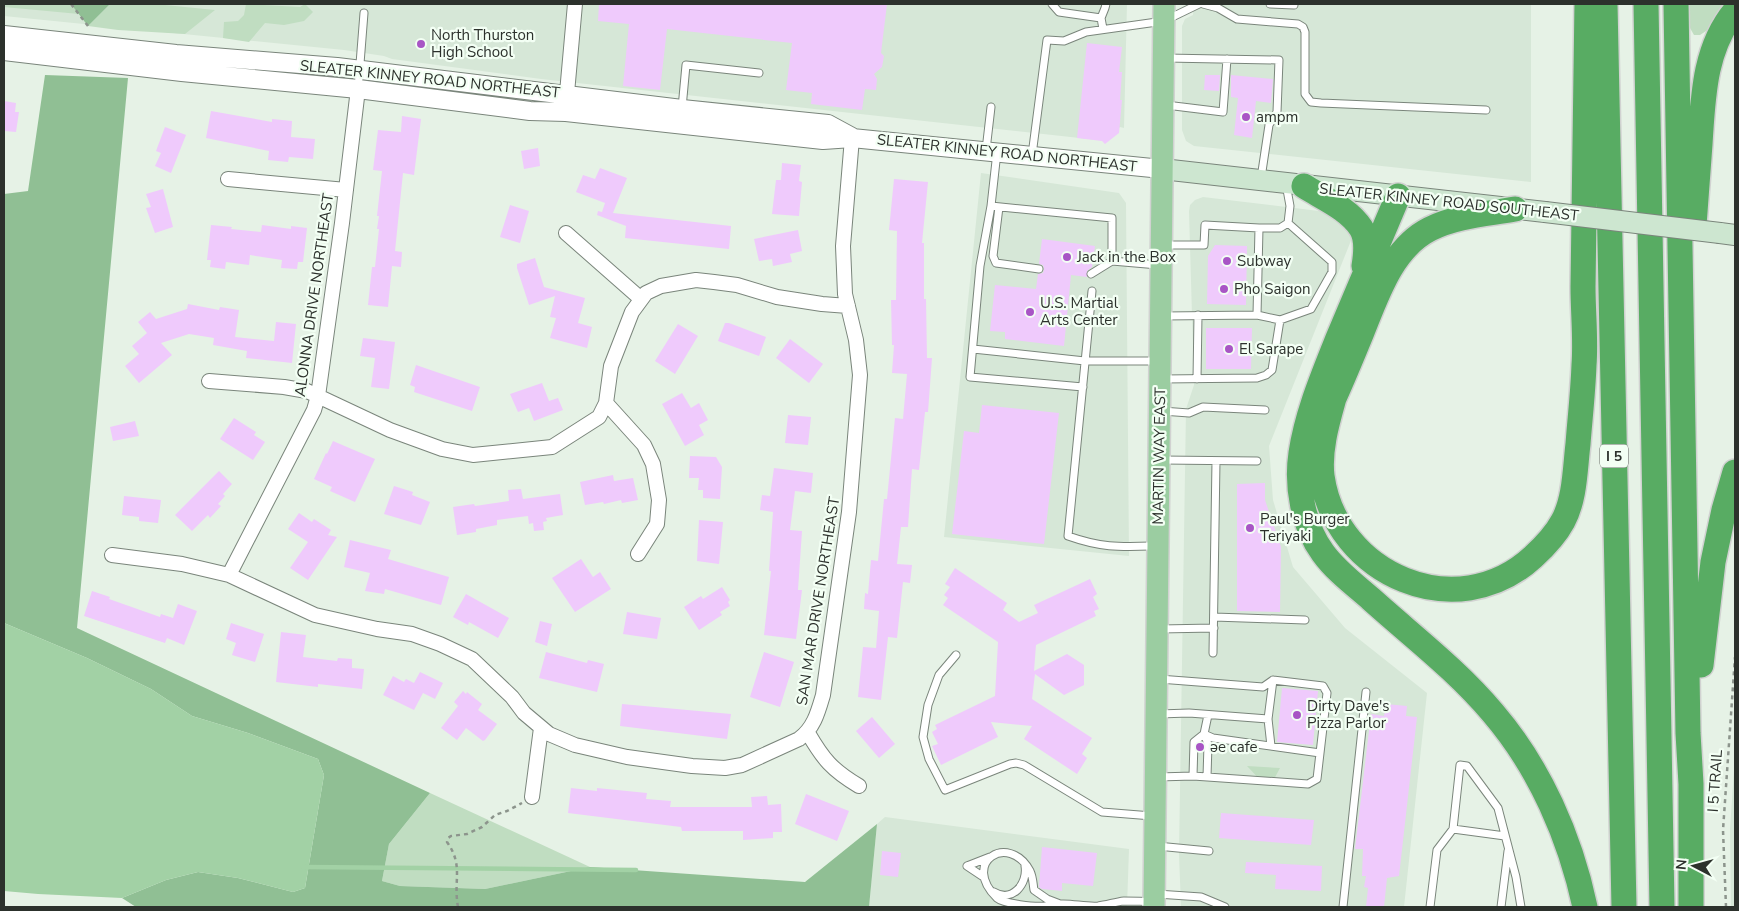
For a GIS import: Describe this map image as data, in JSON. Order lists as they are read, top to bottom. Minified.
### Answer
{"streets":{"highway":["I 5"],"main road":["SLEATER KINNEY ROAD SOUTHEAST","MARTIN WAY EAST"],"street":["SLEATER KINNEY ROAD NORTHEAST","ALONNA DRIVE NORTHEAST","SAN MAR DRIVE NORTHEAST"],"path":["I 5 TRAIL"]},"crossings":[["SLEATER KINNEY ROAD NORTHEAST","SLEATER KINNEY ROAD SOUTHEAST"],["SLEATER KINNEY ROAD NORTHEAST","ALONNA DRIVE NORTHEAST"],["SLEATER KINNEY ROAD NORTHEAST","MARTIN WAY EAST"],["SLEATER KINNEY ROAD NORTHEAST","SAN MAR DRIVE NORTHEAST"],["SLEATER KINNEY ROAD SOUTHEAST","MARTIN WAY EAST"]],"places":["North Thurston High School","ampm","Jack in the Box","Subway","Pho Saigon","U.S. Martial Arts Center","El Sarape","Paul's Burger Teriyaki","Dirty Dave's Pizza Parlor","əe cafe"],"north":"left"}
